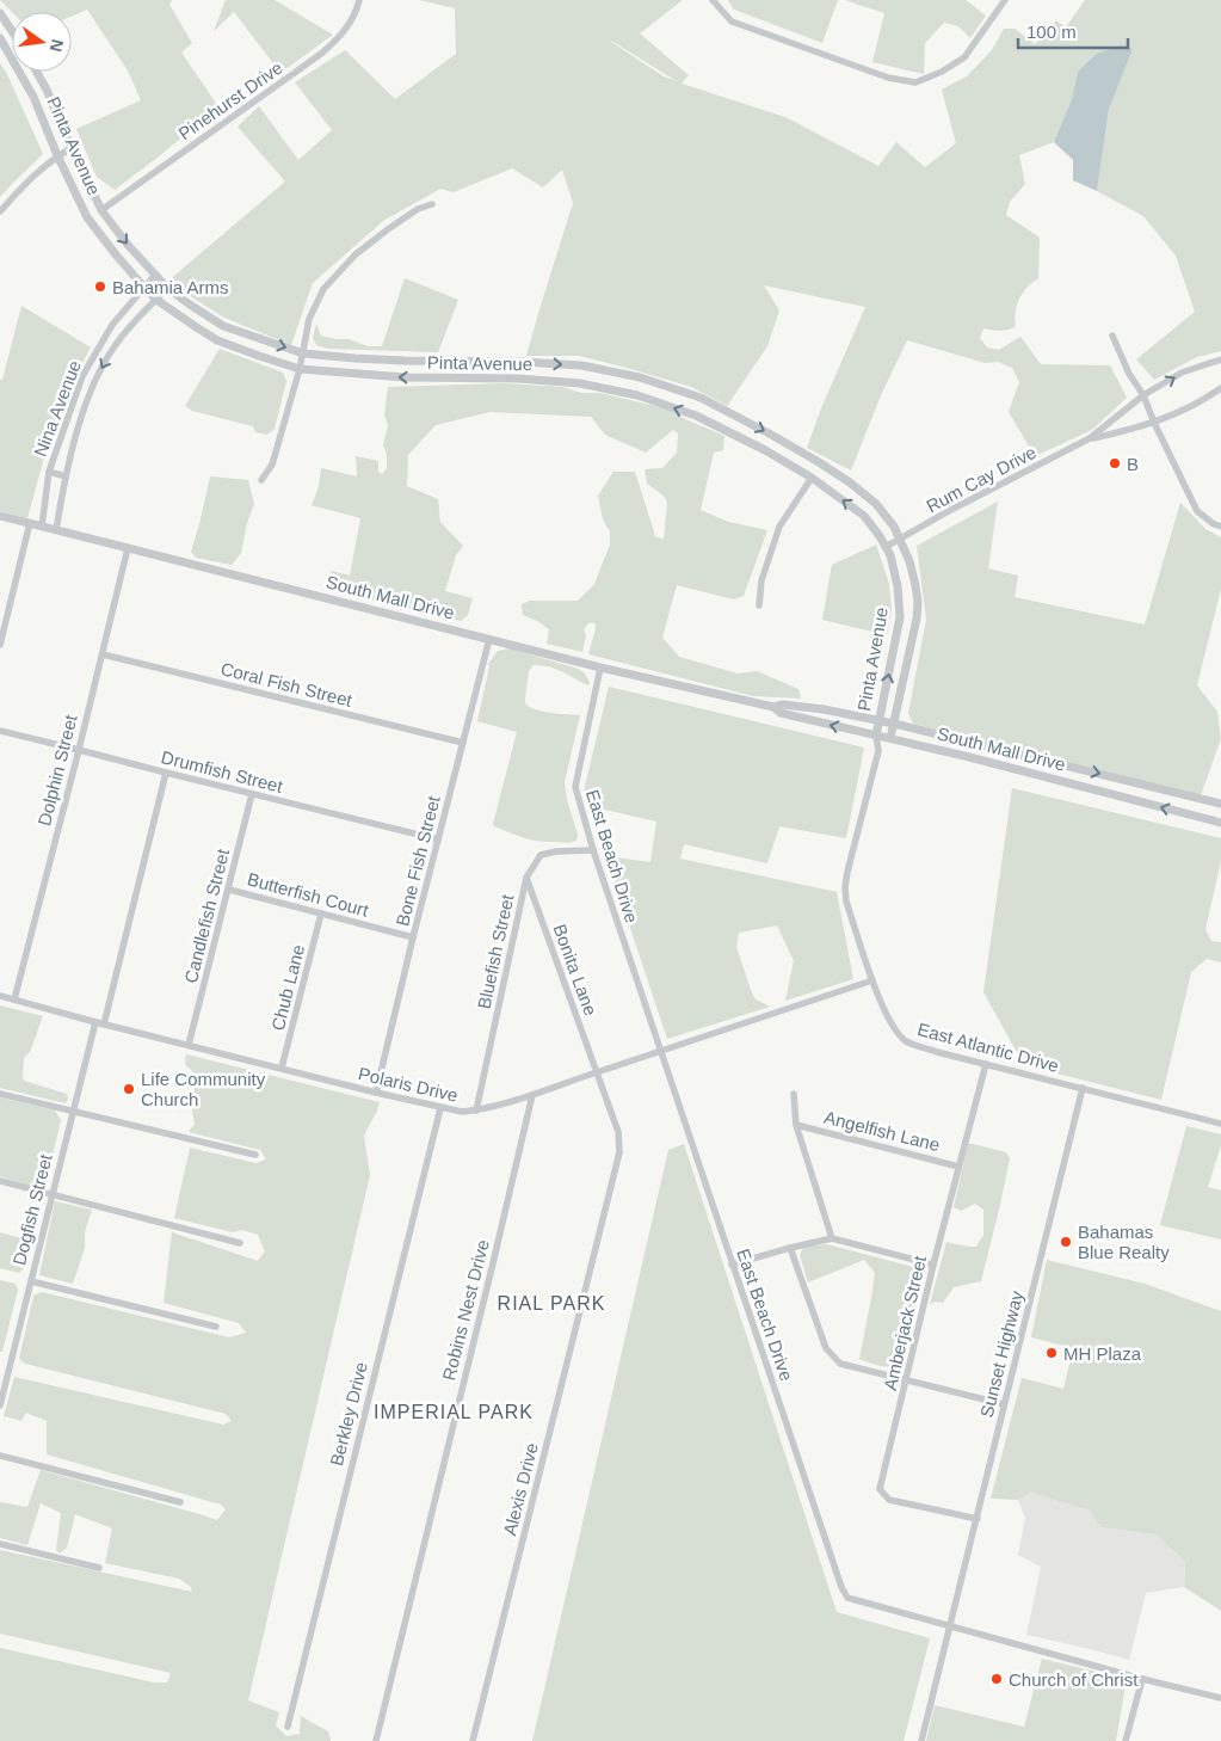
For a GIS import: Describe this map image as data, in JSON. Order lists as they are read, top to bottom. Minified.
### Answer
{"streets":{"street":["Pinehurst Drive","Pinta Avenue","Nina Avenue","Rum Cay Drive","South Mall Drive","Coral Fish Street","Dolphin Street","Drumfish Street","East Beach Drive","Bone Fish Street","Butterfish Court","Candlefish Street","Bluefish Street","Bonita Lane","Chub Lane","East Atlantic Drive","Polaris Drive","Angelfish Lane","Dogfish Street","Robins Nest Drive","Amberjack Street","Sunset Highway","Berkley Drive","Alexis Drive"]},"crossings":[["Pinehurst Drive","Pinta Avenue"],["Pinta Avenue","Nina Avenue"],["Pinta Avenue","Rum Cay Drive"],["Pinta Avenue","South Mall Drive"],["Pinta Avenue","East Atlantic Drive"],["Nina Avenue","South Mall Drive"],["South Mall Drive","Dolphin Street"],["South Mall Drive","East Beach Drive"],["South Mall Drive","Bone Fish Street"],["South Mall Drive","East Atlantic Drive"],["Coral Fish Street","Dolphin Street"],["Coral Fish Street","Bone Fish Street"],["Dolphin Street","Drumfish Street"],["Dolphin Street","Polaris Drive"],["Drumfish Street","Bone Fish Street"],["Drumfish Street","Candlefish Street"],["East Beach Drive","Bluefish Street"],["East Beach Drive","Polaris Drive"],["East Beach Drive","Sunset Highway"],["Bone Fish Street","Butterfish Court"],["Bone Fish Street","Polaris Drive"],["Butterfish Court","Candlefish Street"],["Butterfish Court","Chub Lane"],["Candlefish Street","Polaris Drive"],["Bluefish Street","Bonita Lane"],["Bluefish Street","Polaris Drive"],["Bonita Lane","Polaris Drive"],["Bonita Lane","Alexis Drive"],["Chub Lane","Polaris Drive"],["East Atlantic Drive","Polaris Drive"],["East Atlantic Drive","Amberjack Street"],["East Atlantic Drive","Sunset Highway"],["Polaris Drive","Dogfish Street"],["Polaris Drive","Robins Nest Drive"],["Polaris Drive","Berkley Drive"],["Polaris Drive","Alexis Drive"],["Angelfish Lane","Amberjack Street"],["Amberjack Street","Sunset Highway"]],"districts":["RIAL PARK","IMPERIAL PARK"],"places":["Bahamia Arms","B","Life Community Church","Bahamas Blue Realty","MH Plaza","Church of Christ"],"scale_bar":"100 m","north":"right"}
